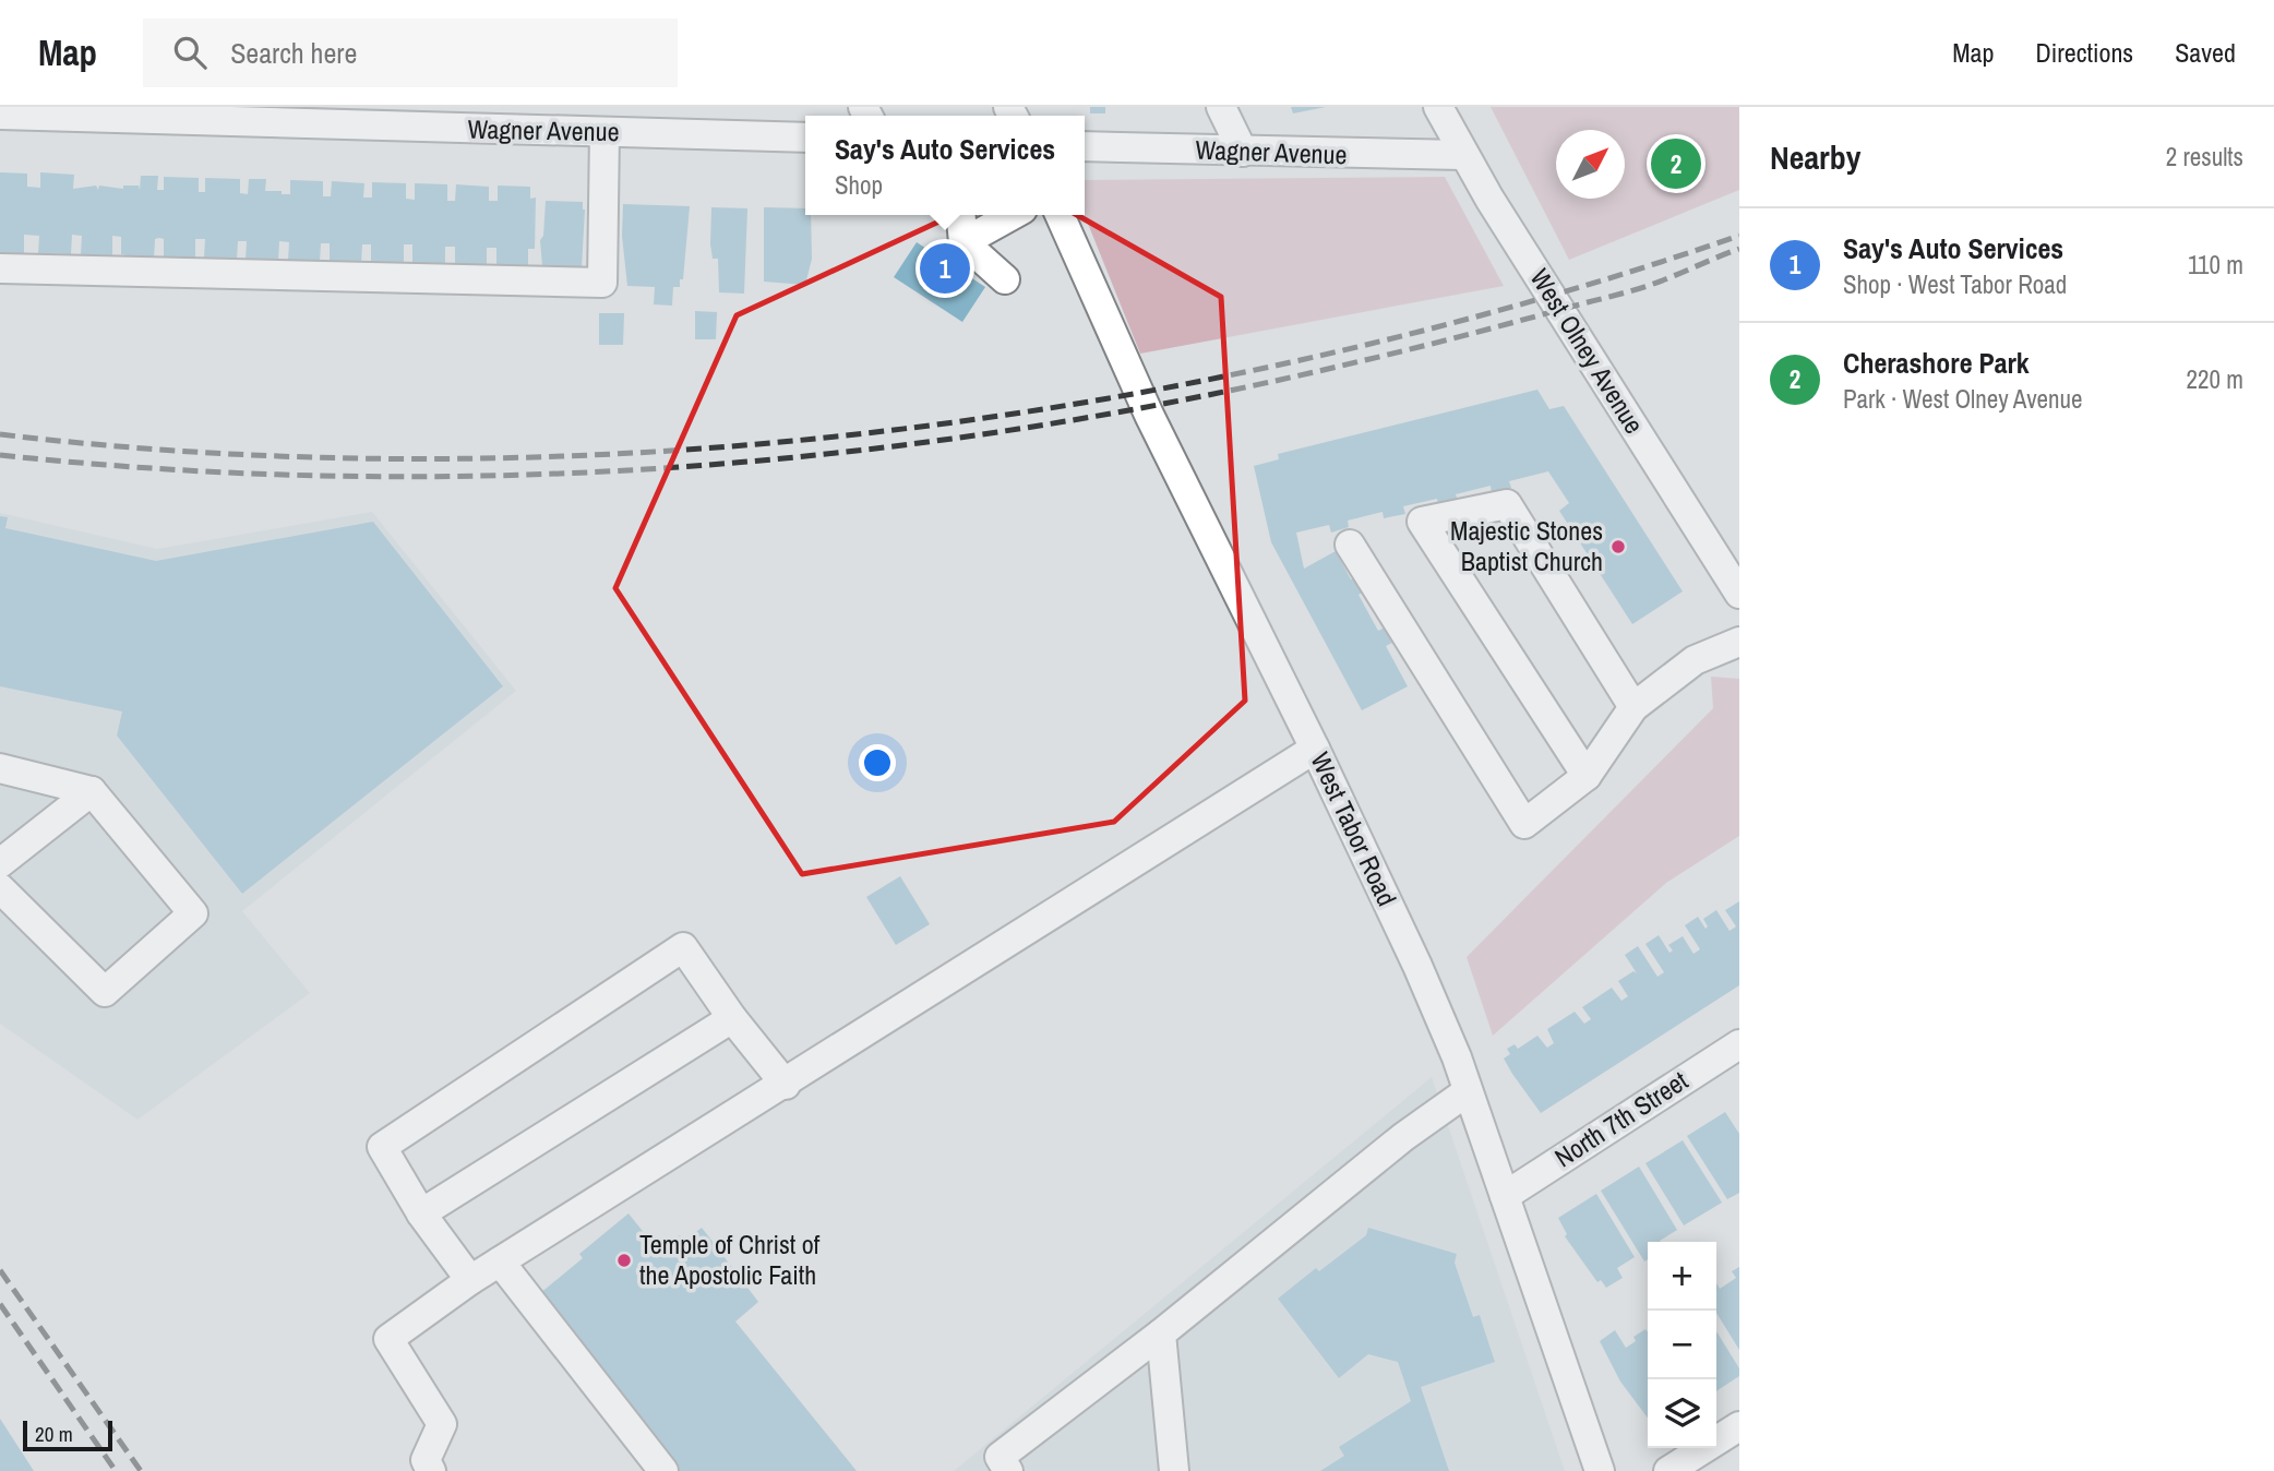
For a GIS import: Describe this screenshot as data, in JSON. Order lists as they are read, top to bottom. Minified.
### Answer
{"streets":{"street":["Wagner Avenue","West Olney Avenue","West Tabor Road","North 7th Street"]},"crossings":[["Wagner Avenue","West Olney Avenue"],["West Tabor Road","North 7th Street"]],"places":["Majestic Stones Baptist Church","Temple of Christ of the Apostolic Faith"],"scale_bar":"20 m","north":"top right","page":{"header":"Map","search":"Search here","nav":["Map","Directions","Saved"],"heading":["Nearby","2 results"],"popup":["Say's Auto Services","Shop"],"pins":["2","1"],"list":[{"mark":"1","name":"Say's Auto Services","note":"Shop · West Tabor Road","value":"110 m"},{"mark":"2","name":"Cherashore Park","note":"Park · West Olney Avenue","value":"220 m"}],"map_buttons":["+","−"],"scale":"20 m"}}
